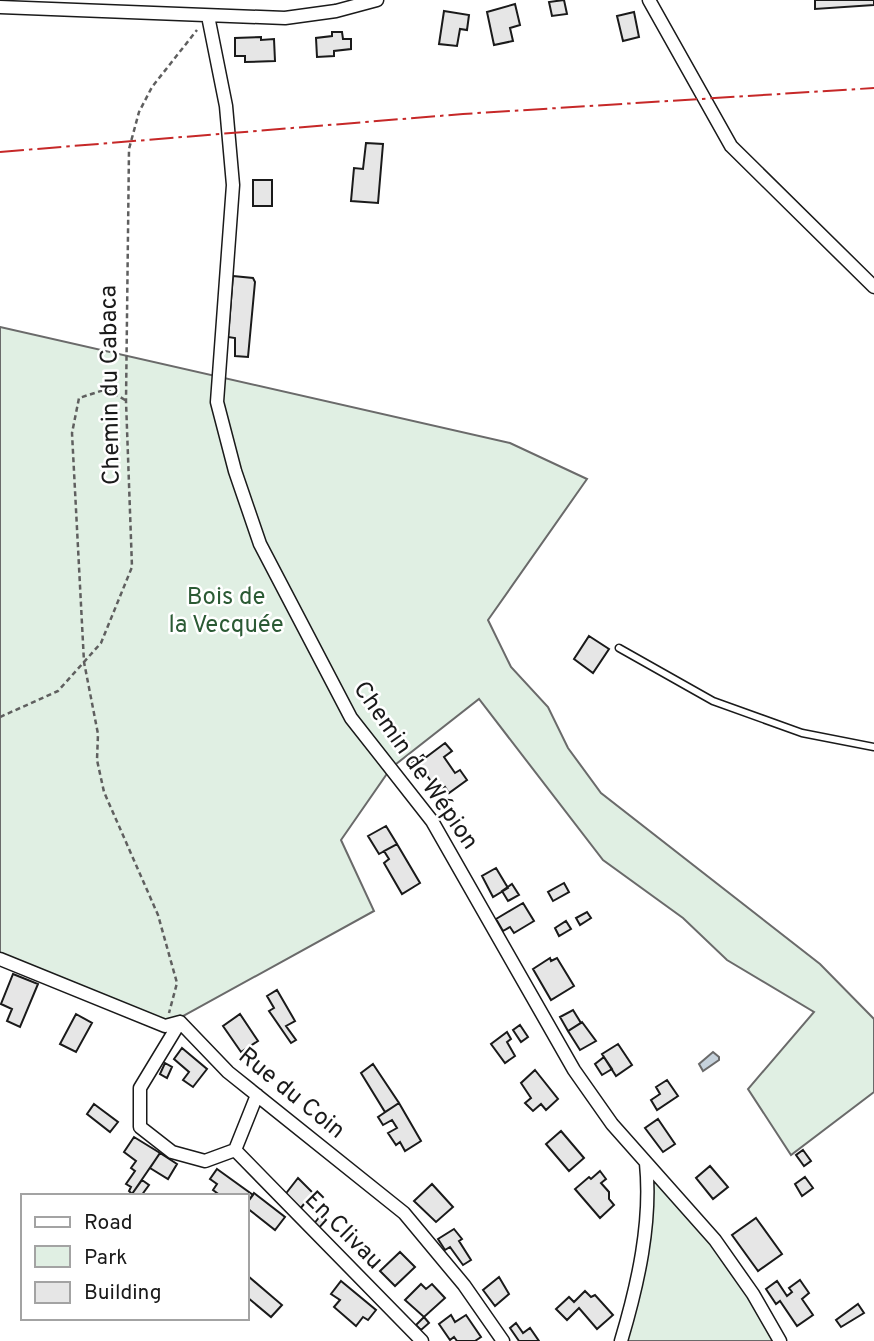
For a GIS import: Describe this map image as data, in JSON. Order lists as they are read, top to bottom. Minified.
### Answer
{"streets":{"street":["Chemin de Wépion","Rue du Coin","En Clivau"],"path":["Chemin du Cabaca"]},"crossings":[["Chemin du Cabaca","Chemin de Wépion"]],"parks":["Bois de la Vecquée"],"legend":["Road","Park","Building"]}
